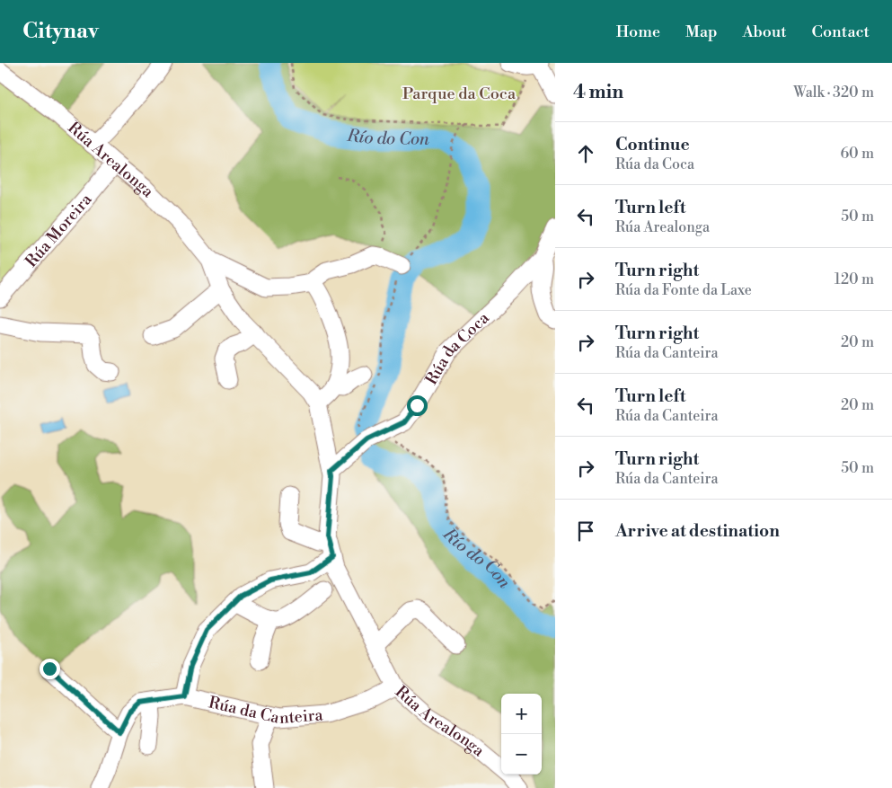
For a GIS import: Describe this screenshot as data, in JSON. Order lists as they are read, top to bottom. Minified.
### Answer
{"streets":{"street":["Rúa Arealonga","Rúa Moreira","Rúa da Coca","Rúa da Canteira"]},"crossings":[["Rúa Arealonga","Rúa Moreira"],["Rúa Arealonga","Rúa da Coca"],["Rúa Arealonga","Rúa da Canteira"]],"water":["Río do Con"],"parks":["Parque da Coca"],"page":{"header":"Citynav","nav":["Home","Map","About","Contact"],"heading":["4 min","Walk · 320 m"],"list":[["Continue","Rúa da Coca","60 m"],["Turn left","Rúa Arealonga","50 m"],["Turn right","Rúa da Fonte da Laxe","120 m"],["Turn right","Rúa da Canteira","20 m"],["Turn left","Rúa da Canteira","20 m"],["Turn right","Rúa da Canteira","50 m"],"Arrive at destination"],"map_buttons":["+","−"]}}
